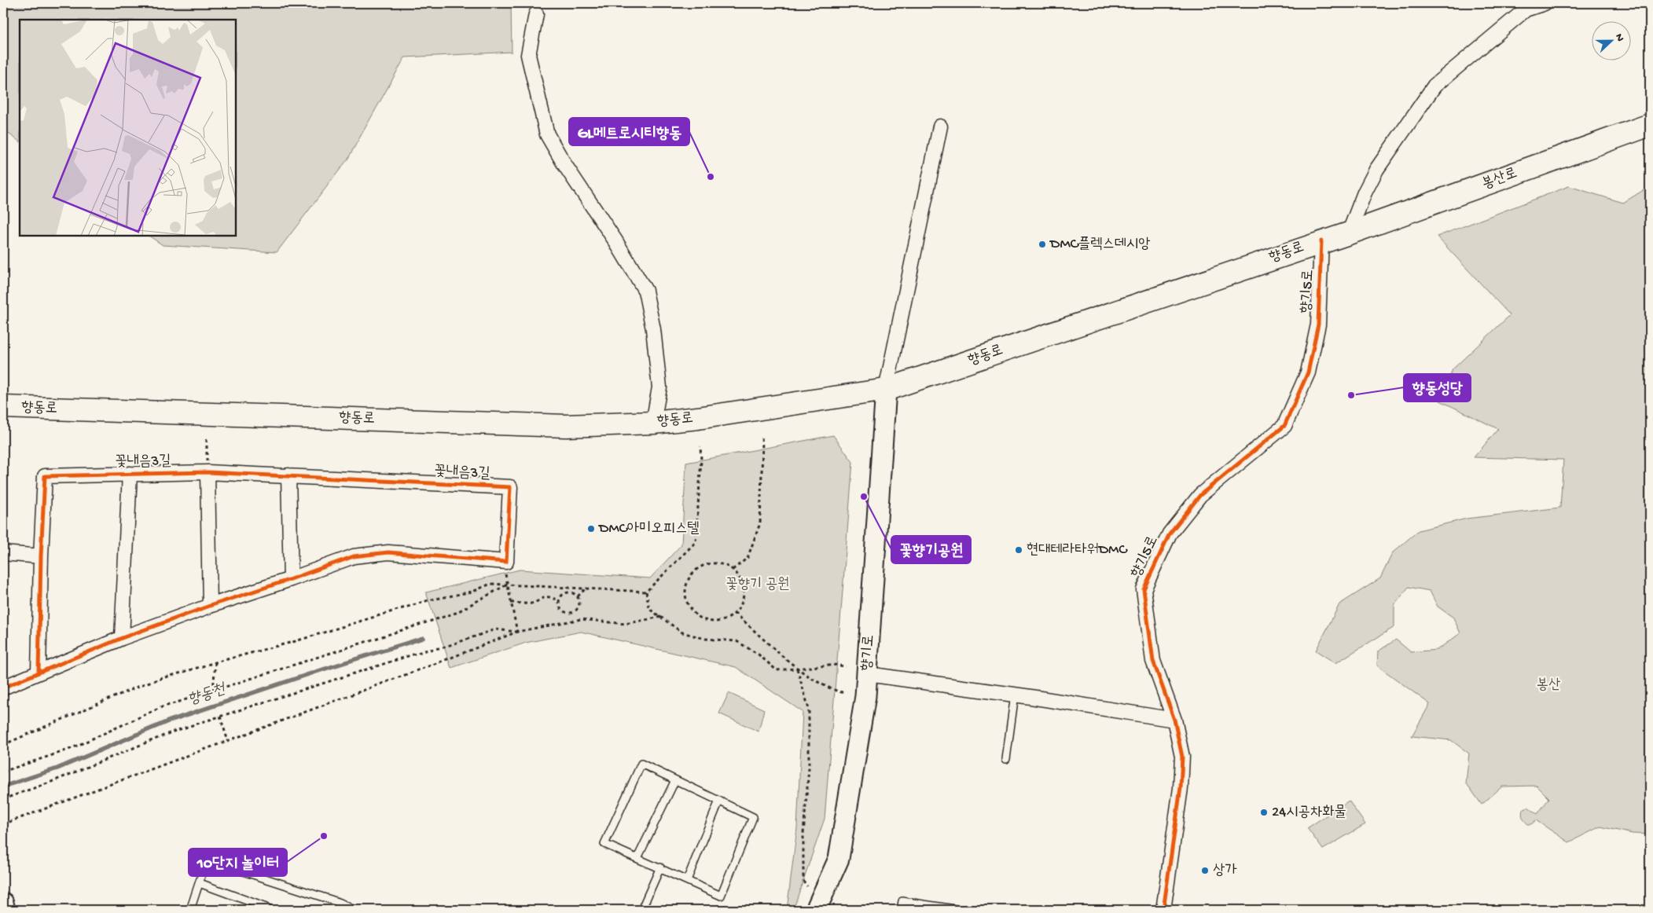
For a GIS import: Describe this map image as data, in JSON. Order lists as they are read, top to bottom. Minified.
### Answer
{"streets":{"main road":["봉산로","향동로","향기로"],"street":["향기5로","꽃내음3길"]},"crossings":[["봉산로","향동로"],["봉산로","향기5로"],["향동로","향기5로"],["향동로","향기로"]],"water":["향동천"],"parks":["꽃향기 공원","봉산"],"places":["GL메트로시티향동","DMC플렉스데시앙","향동성당","꽃향기공원","DMC아미오피스텔","현대테라타워DMC","24시공차화물","10단지 놀이터","상가"],"north":"right"}
